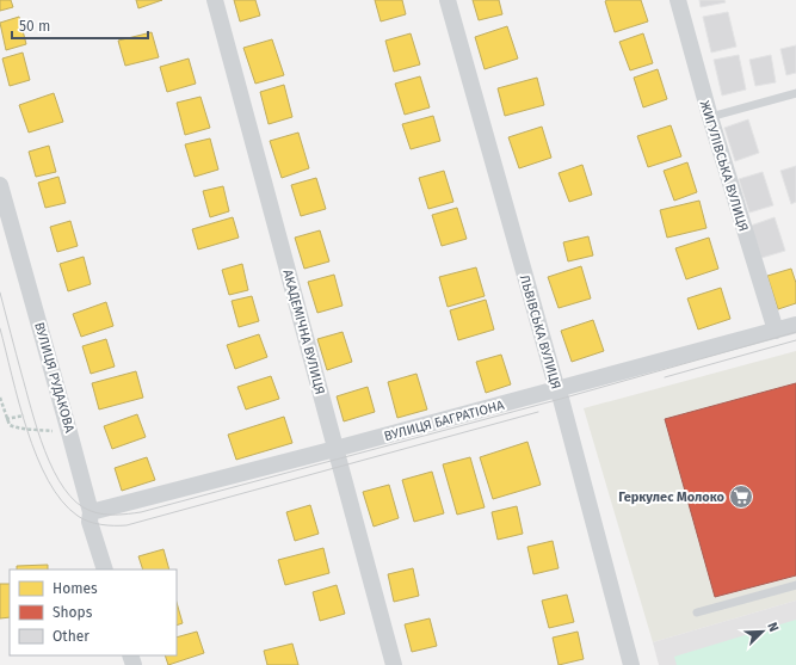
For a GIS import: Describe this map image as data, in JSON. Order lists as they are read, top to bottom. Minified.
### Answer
{"streets":{"street":["ЖИГУЛІВСЬКА ВУЛИЦЯ","АКАДЕМІЧНА ВУЛИЦЯ","ЛЬВІВСЬКА ВУЛИЦЯ","ВУЛИЦЯ РУДАКОВА","ВУЛИЦЯ БАГРАТІОНА"]},"crossings":[["ЖИГУЛІВСЬКА ВУЛИЦЯ","ВУЛИЦЯ БАГРАТІОНА"],["АКАДЕМІЧНА ВУЛИЦЯ","ВУЛИЦЯ БАГРАТІОНА"],["ЛЬВІВСЬКА ВУЛИЦЯ","ВУЛИЦЯ БАГРАТІОНА"],["ВУЛИЦЯ РУДАКОВА","ВУЛИЦЯ БАГРАТІОНА"]],"places":{"supermarket":["Геркулес Молоко"]},"legend":["Homes","Shops","Other"],"scale_bar":"50 m","north":"top right"}
